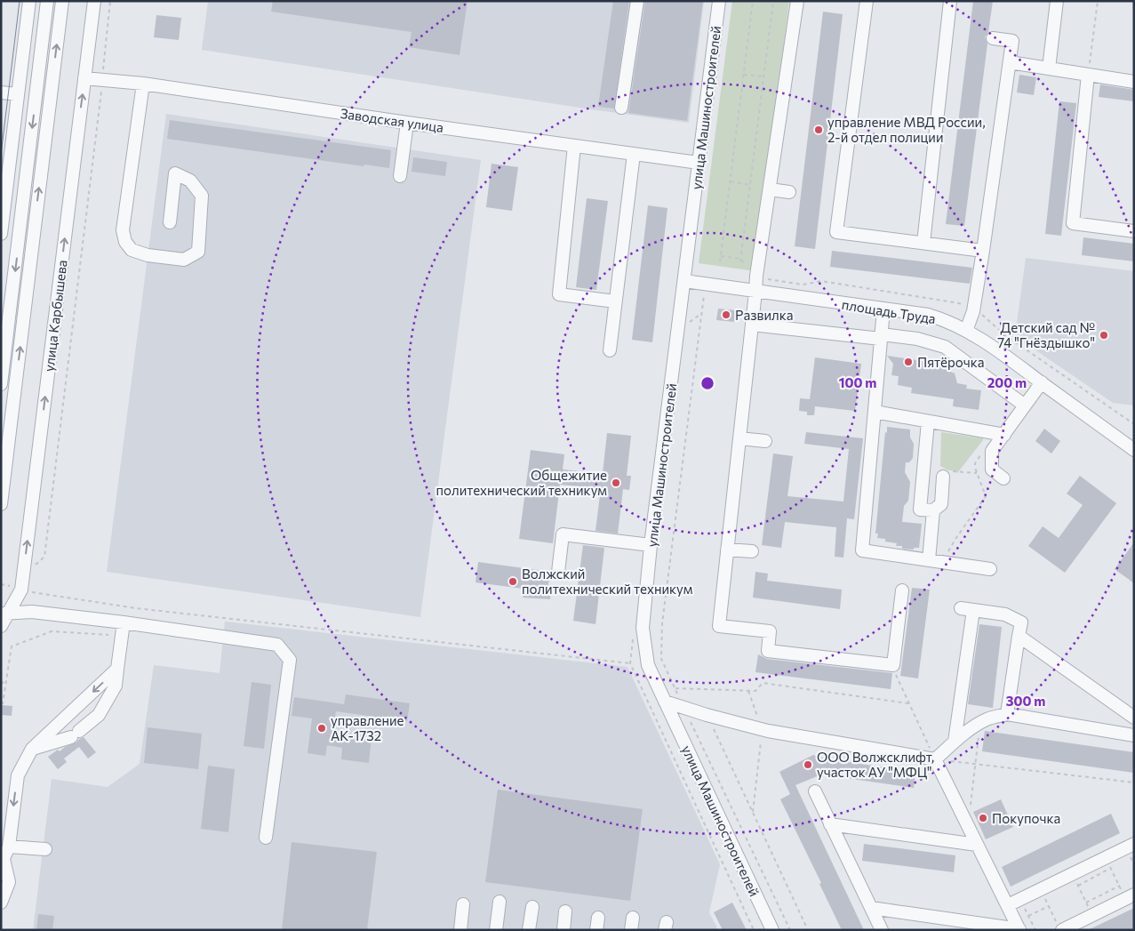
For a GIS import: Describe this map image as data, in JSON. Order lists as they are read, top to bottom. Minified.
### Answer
{"streets":{"street":["улица Машиностроителей","Заводская улица","площадь Труда","улица Карбышева"]},"crossings":[["улица Машиностроителей","Заводская улица"],["улица Машиностроителей","площадь Труда"],["Заводская улица","улица Карбышева"]],"places":["управление МВД России, 2-й отдел полиции","Развилка","Детский сад № 74 \"Гнёздышко\"","Пятёрочка","Общежитие политехнический техникум","Волжский политехнический техникум","управление AK-1732","ООО Волжсклифт, участок АУ \"МФЦ\"","Покупочка"],"rings":["100 m","200 m","300 m"]}
